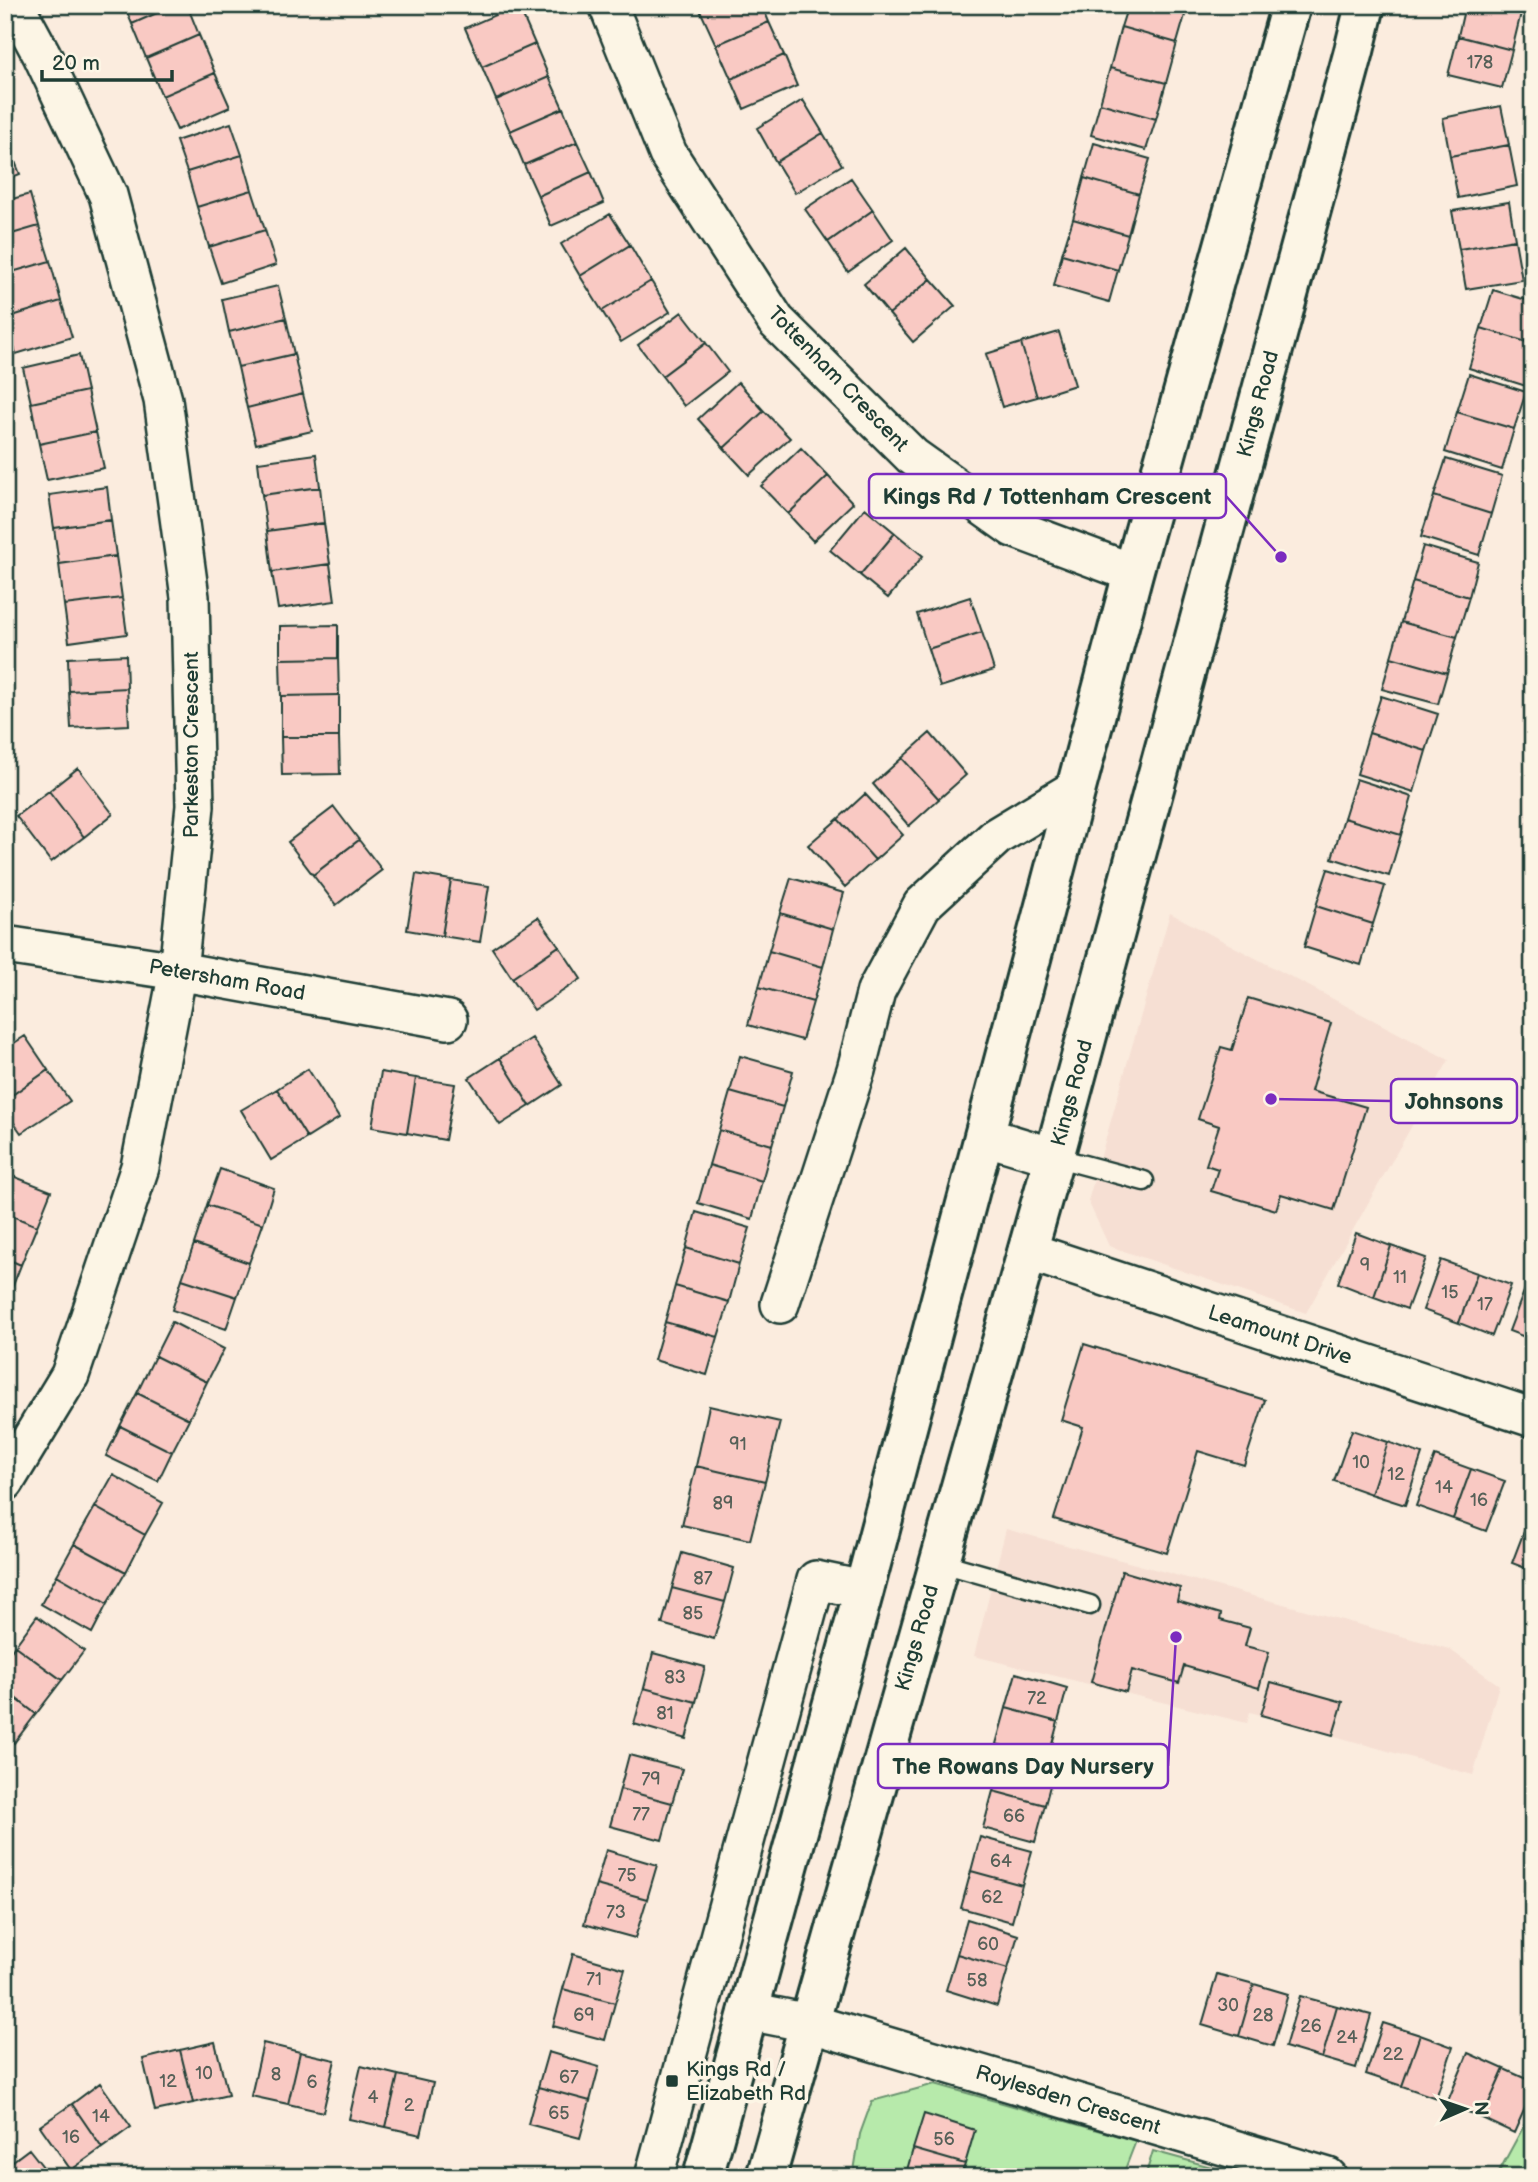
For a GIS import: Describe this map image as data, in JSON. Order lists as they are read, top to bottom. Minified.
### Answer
{"streets":{"main road":["Kings Road"],"street":["Tottenham Crescent","Parkeston Crescent","Petersham Road","Leamount Drive","Roylesden Crescent"]},"crossings":[["Kings Road","Leamount Drive"],["Kings Road","Roylesden Crescent"],["Parkeston Crescent","Petersham Road"]],"places":{"other":["Kings Rd / Tottenham Crescent","Johnsons","The Rowans Day Nursery"],"transit":["Kings Rd / Elizabeth Rd"]},"house_numbers":["178","9","11","15","17","91","10","12","14","16","89","87","85","83","72","81","79","77","66","64","75","62","73","60","71","58","30","69","28","26","24","22","10","8","67","12","6","4","2","65","14","16","56"],"scale_bar":"20 m","north":"right"}
